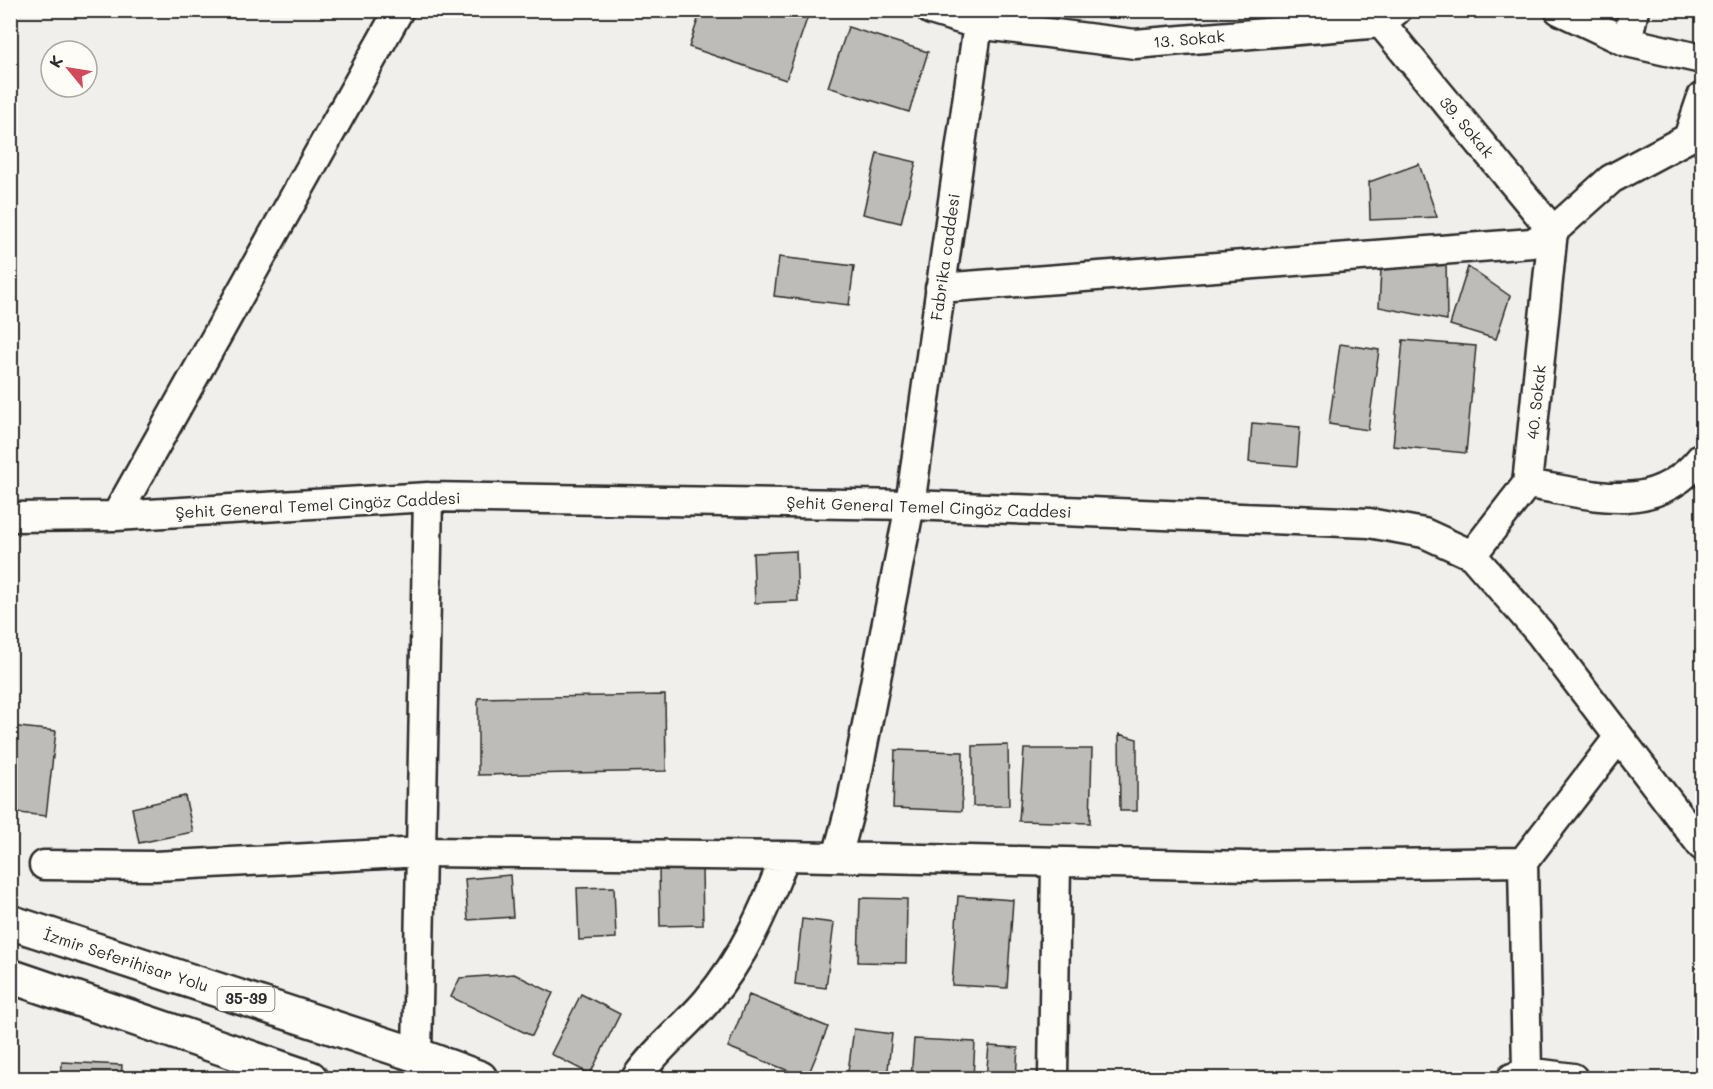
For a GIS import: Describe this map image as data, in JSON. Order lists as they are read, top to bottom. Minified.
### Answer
{"streets":{"main road":["İzmir Seferihisar Yolu","35-39"],"street":["13. Sokak","39. Sokak","Fabrika caddesi","40. Sokak","Şehit General Temel Cingöz Caddesi"]},"crossings":[["13. Sokak","39. Sokak"],["13. Sokak","Fabrika caddesi"],["39. Sokak","40. Sokak"],["Fabrika caddesi","Şehit General Temel Cingöz Caddesi"]],"north":"top left"}
